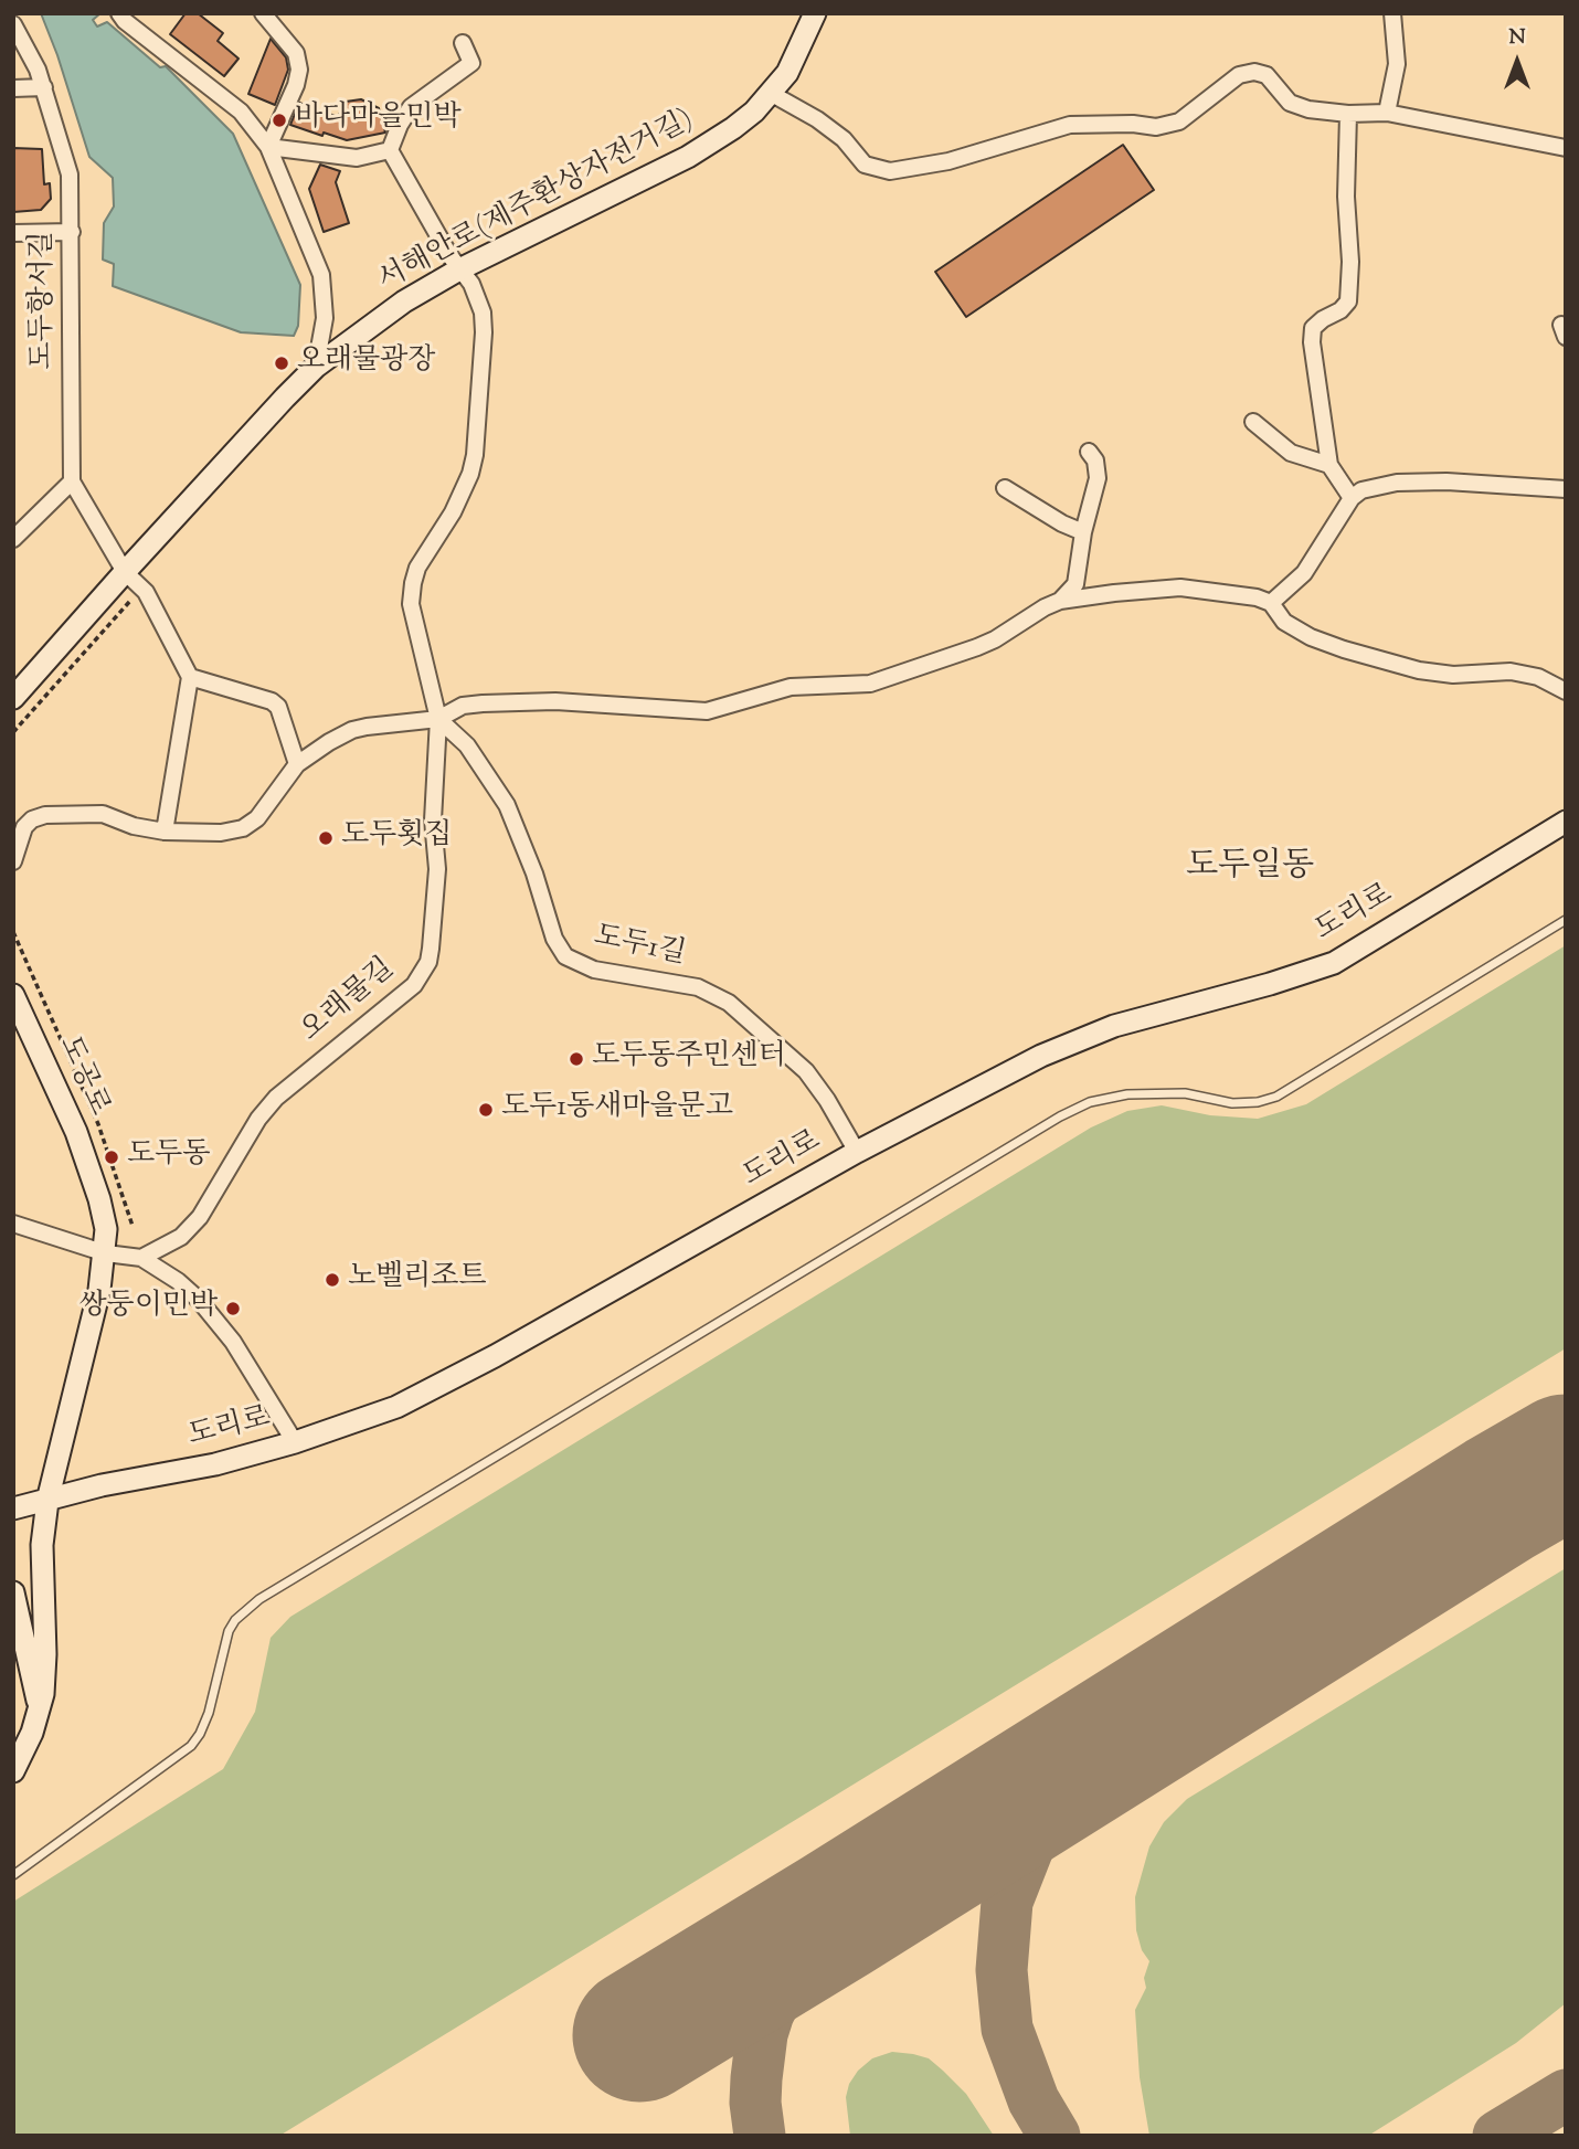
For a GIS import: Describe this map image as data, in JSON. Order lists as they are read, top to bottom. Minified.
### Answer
{"streets":{"street":["서해안로(제주환상자전거길)","도두항서길","도리로","도두1길","오래물길","도공로"]},"crossings":[["서해안로(제주환상자전거길)","오래물길"],["도리로","도두1길"],["도리로","도공로"],["도두1길","오래물길"]],"districts":["도두일동"],"places":["바다마을민박","오래물광장","도두횟집","도두동주민센터","도두1동새마을문고","도두동","노벨리조트","쌍둥이민박"],"north":"top"}
